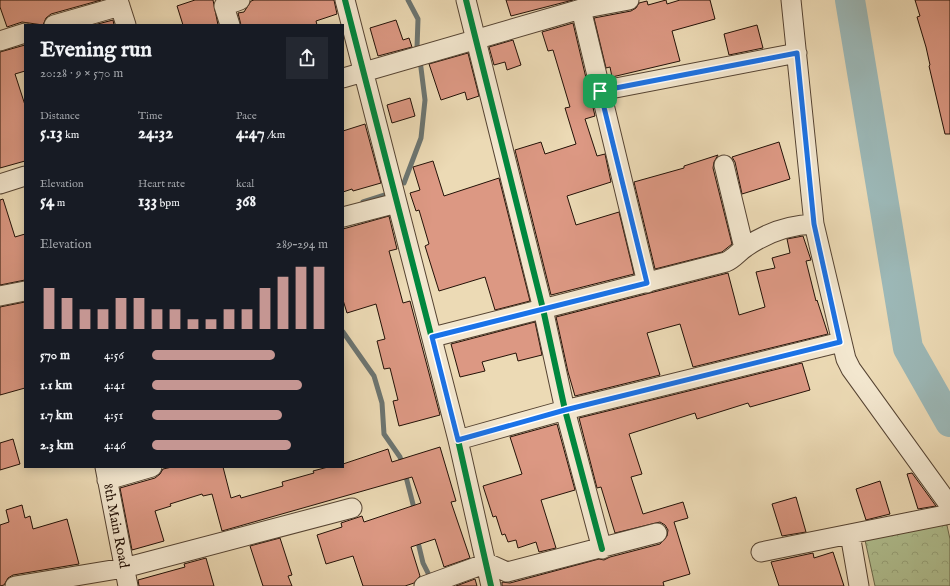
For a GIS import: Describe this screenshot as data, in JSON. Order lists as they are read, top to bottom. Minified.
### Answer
{"streets":{"street":["8th Main Road"]},"page":{"heading":["Evening run","20:28 · 9 × 570 m"],"stats":[["Distance","5.13 km"],["Time","24:32"],["Pace","4:47 /km"],["Elevation","54 m"],["Heart rate","133 bpm"],["kcal","368"]],"chart":["Elevation","289–294 m"],"list":[{"name":"570 m","note":"4:56"},{"name":"1.1 km","note":"4:41"},{"name":"1.7 km","note":"4:51"},{"name":"2.3 km","note":"4:46"}]}}
